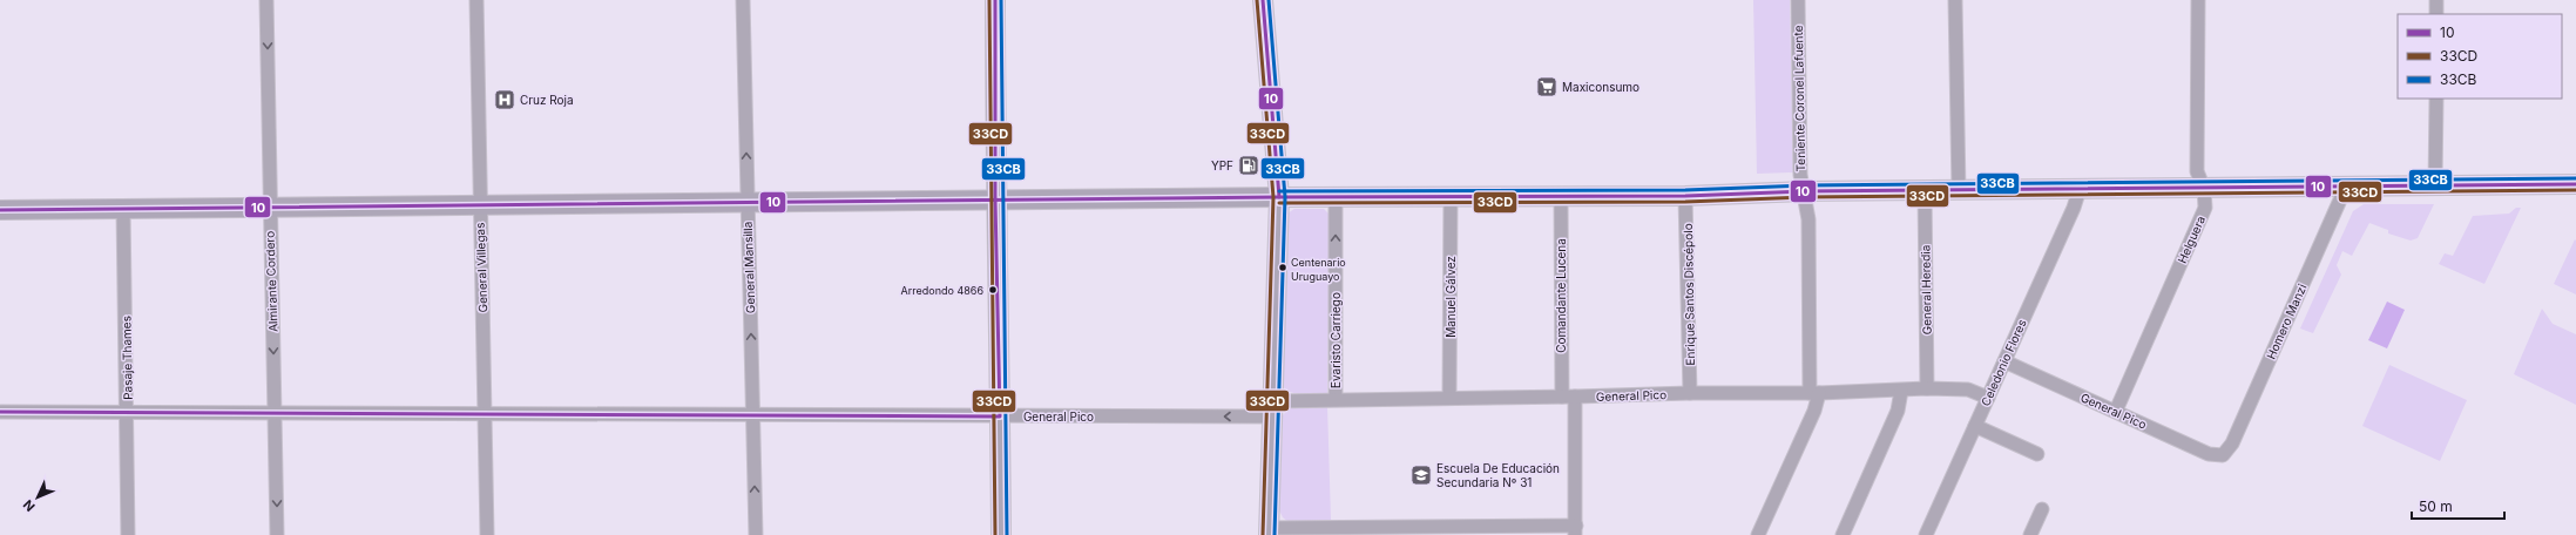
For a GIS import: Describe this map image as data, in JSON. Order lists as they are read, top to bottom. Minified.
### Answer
{"streets":{"street":["Teniente Coronel Lafuente","Helguera","General Villegas","General Mansilla","Almirante Cordero","General Heredia","Enrique Santos Discépolo","Comandante Lucena","Manuel Gálvez","Homero Manzi","Evaristo Carriego","Pasaje Thames","Celedonio Flores","General Pico"]},"crossings":[["Teniente Coronel Lafuente","General Pico"],["Helguera","General Pico"],["General Villegas","General Pico"],["General Mansilla","General Pico"],["Almirante Cordero","General Pico"],["General Heredia","General Pico"],["Enrique Santos Discépolo","General Pico"],["Comandante Lucena","General Pico"],["Manuel Gálvez","General Pico"],["Homero Manzi","General Pico"],["Evaristo Carriego","General Pico"],["Pasaje Thames","General Pico"],["Celedonio Flores","General Pico"]],"one_way":["General Mansilla","Almirante Cordero","Evaristo Carriego"],"places":{"supermarket":["Maxiconsumo"],"hospital":["Cruz Roja"],"fuel station":["YPF"],"other":["Centenario Uruguayo","Arredondo 4866"],"school or university":["Escuela De Educación Secundaria Nº 31"]},"lines":["transit line 10","transit line 33CD","transit line 33CB"],"legend":["10","33CD","33CB"],"scale_bar":"50 m","north":"bottom left"}
